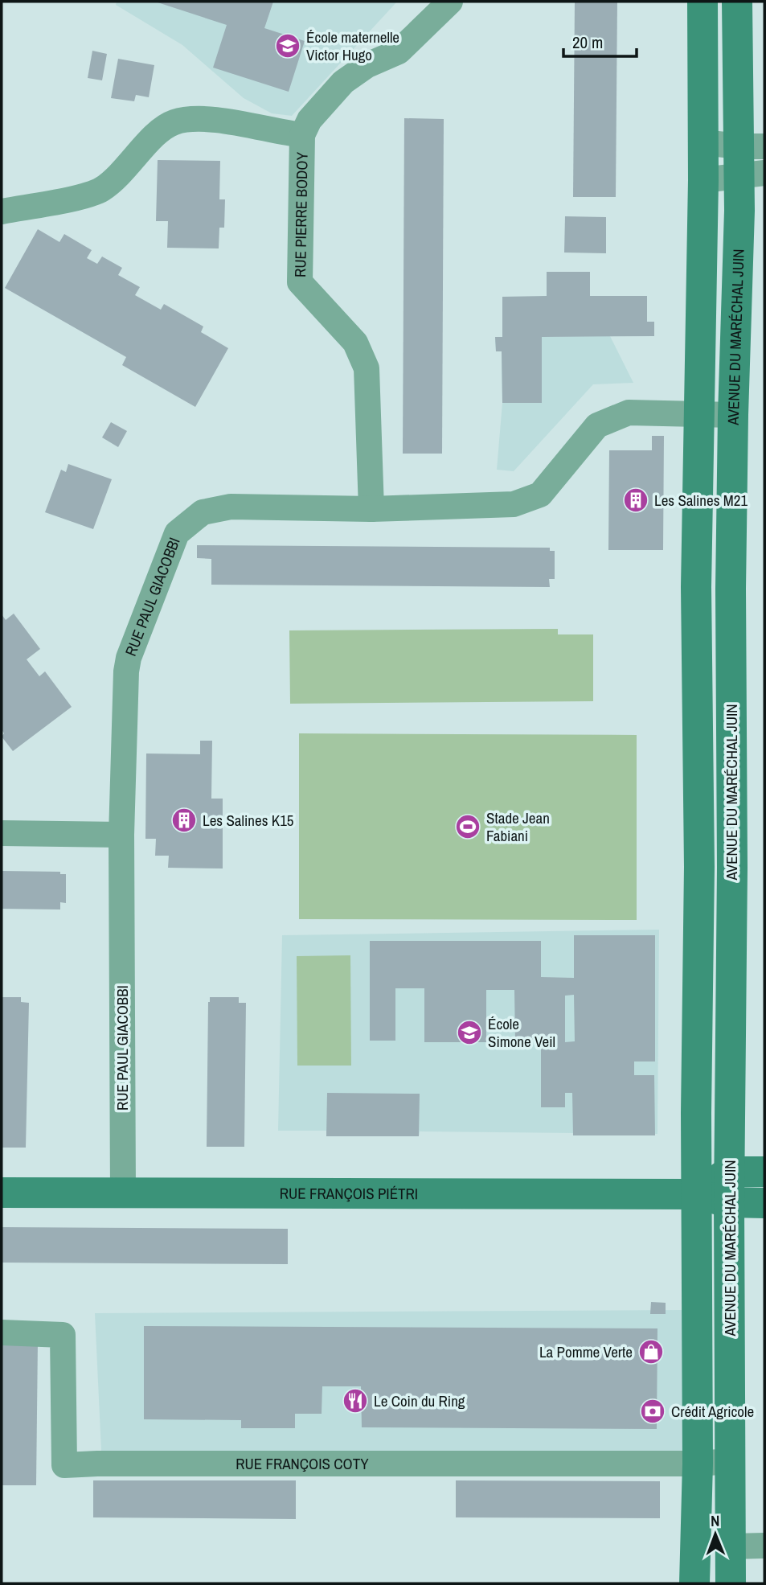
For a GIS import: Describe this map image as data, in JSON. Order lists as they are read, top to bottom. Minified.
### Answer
{"streets":{"main road":["AVENUE DU MARÉCHAL JUIN","RUE FRANÇOIS PIÉTRI"],"street":["RUE PIERRE BODOY","RUE PAUL GIACOBBI","RUE FRANÇOIS COTY"]},"crossings":[["RUE PIERRE BODOY","RUE PAUL GIACOBBI"],["AVENUE DU MARÉCHAL JUIN","RUE PAUL GIACOBBI"],["AVENUE DU MARÉCHAL JUIN","RUE FRANÇOIS PIÉTRI"],["AVENUE DU MARÉCHAL JUIN","RUE FRANÇOIS COTY"],["RUE PAUL GIACOBBI","RUE FRANÇOIS PIÉTRI"]],"places":{"school or university":["École maternelle Victor Hugo","École Simone Veil"],"building":["Les Salines M21","Les Salines K15"],"sports":["Stade Jean Fabiani"],"shop":["La Pomme Verte"],"restaurant":["Le Coin du Ring"],"bank":["Crédit Agricole"]},"scale_bar":"20 m","north":"top"}
